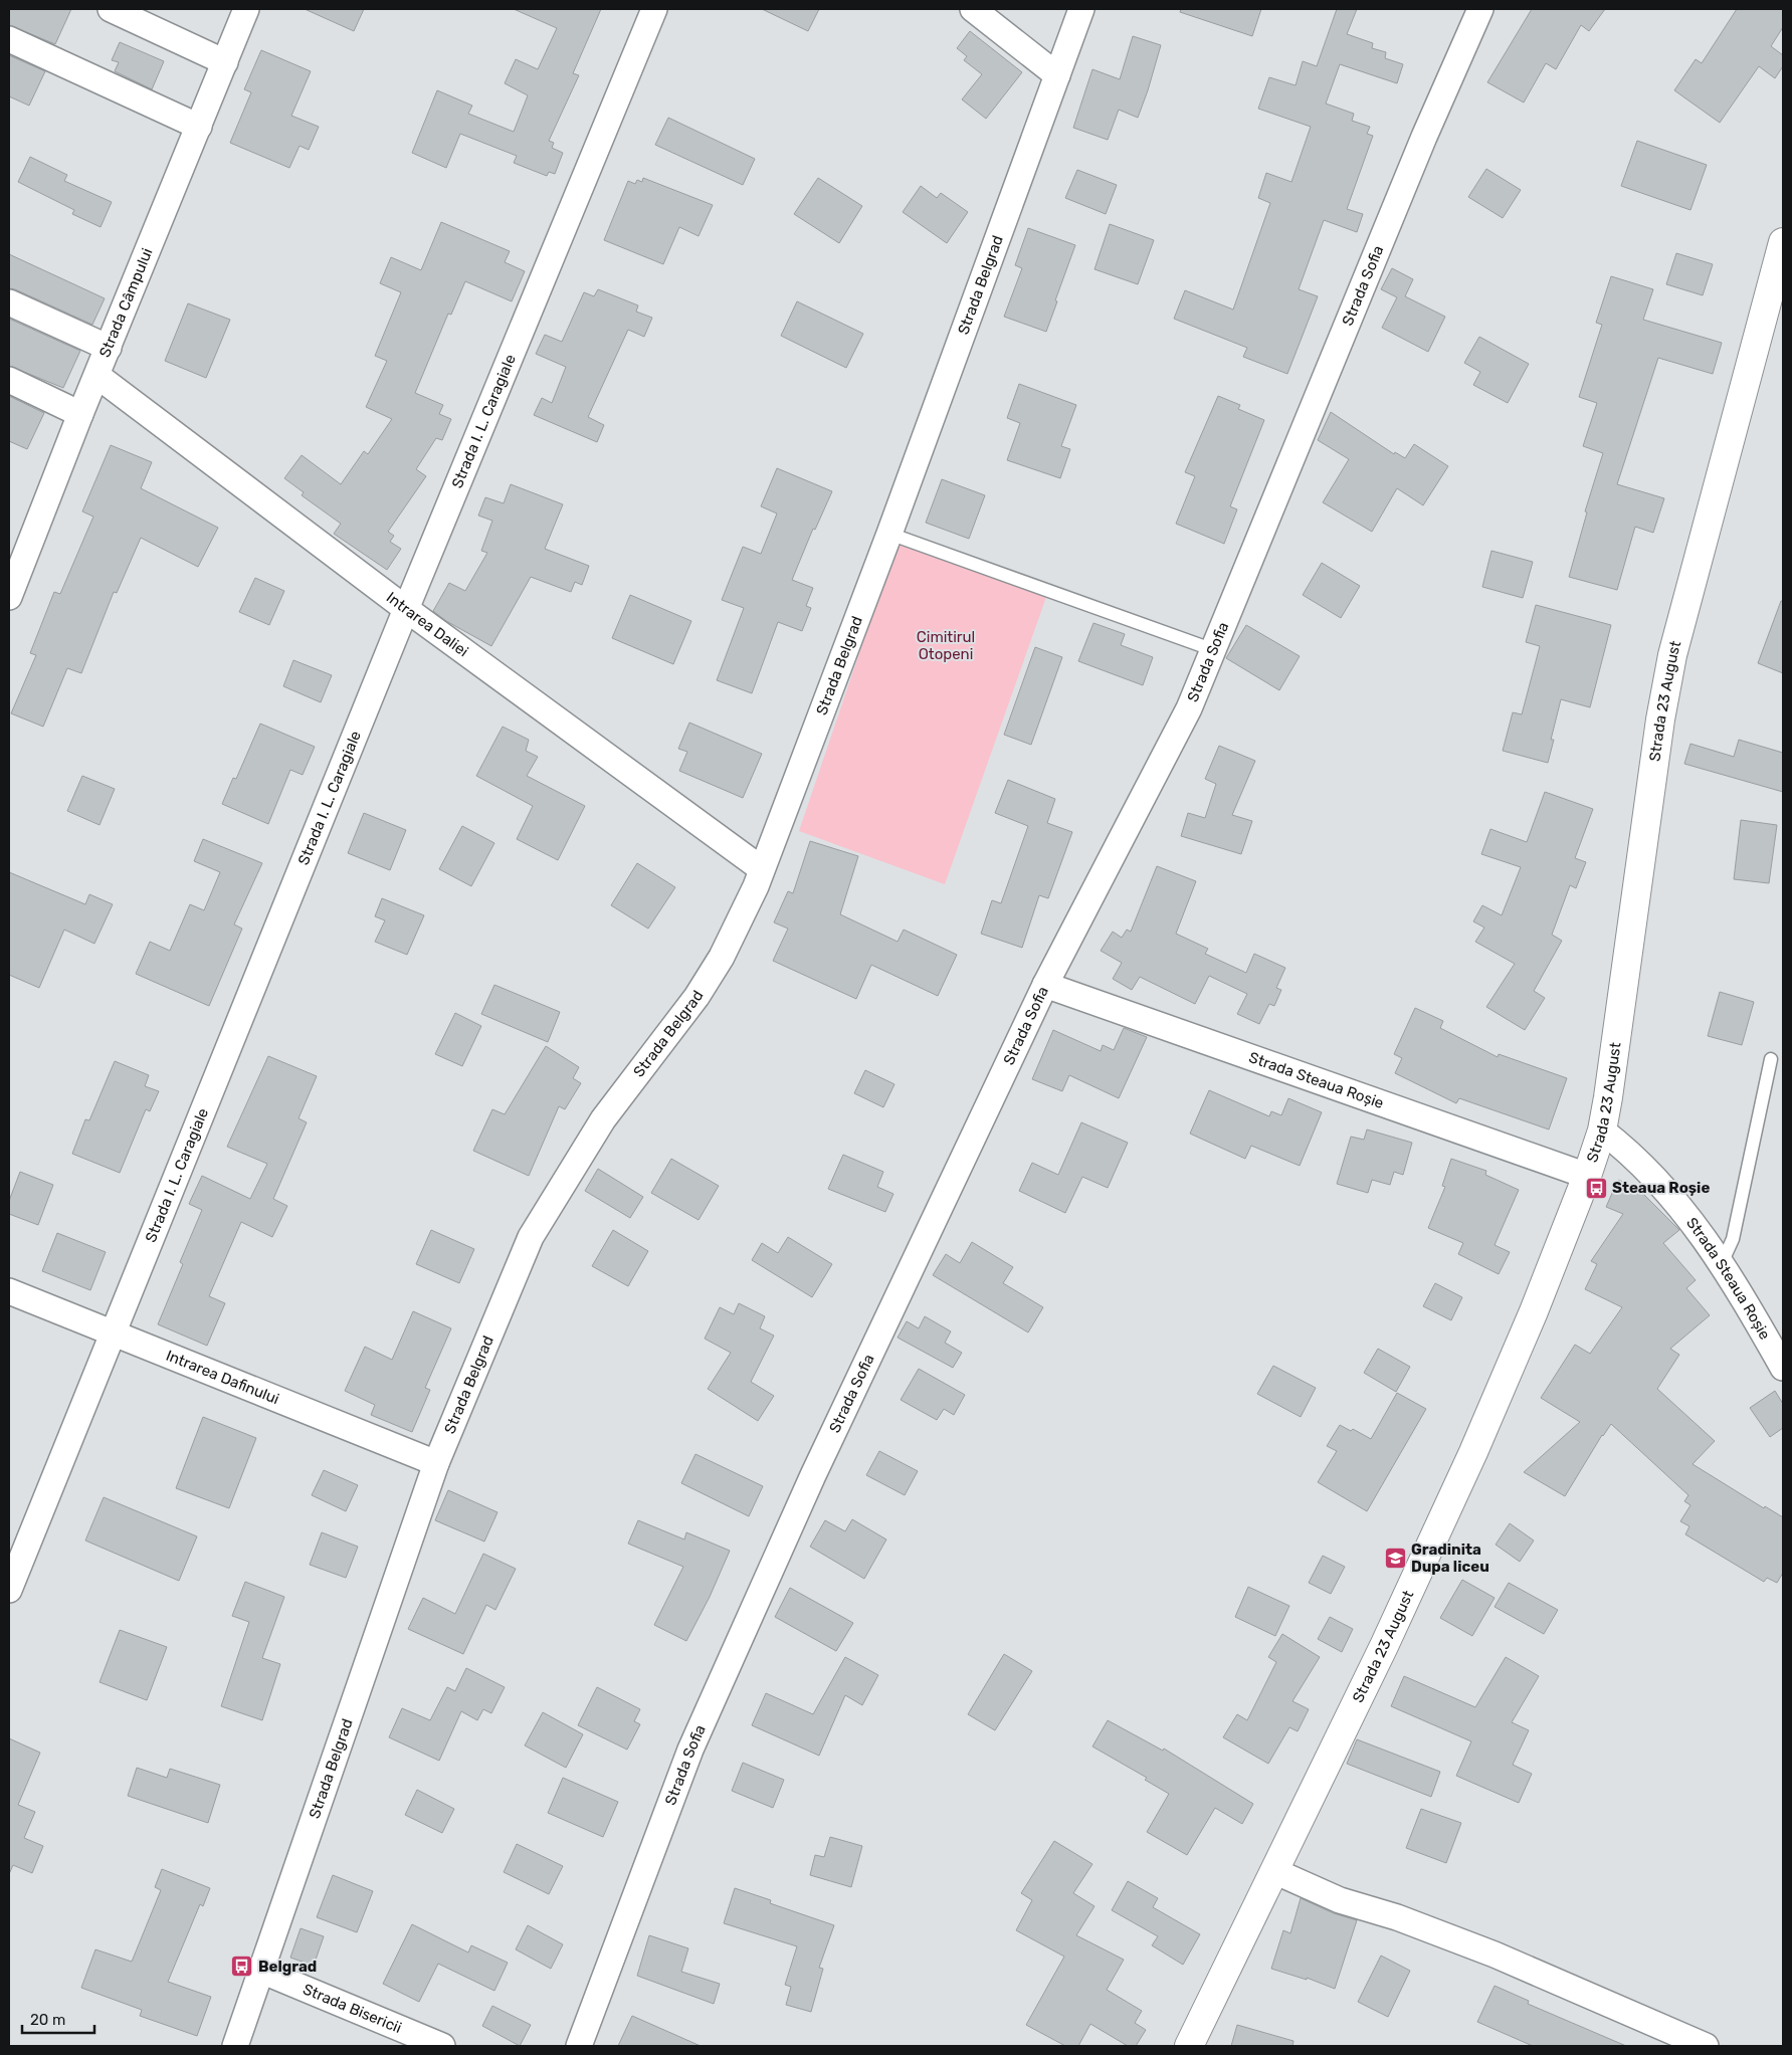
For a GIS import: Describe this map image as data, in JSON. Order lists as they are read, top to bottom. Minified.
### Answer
{"streets":{"main road":["Strada 23 August"],"street":["Strada Belgrad","Strada Sofia","Strada Câmpului","Strada I. L. Caragiale","Intrarea Daliei","Strada Steaua Roșie","Intrarea Dafinului","Strada Bisericii"]},"crossings":[["Strada Belgrad","Intrarea Daliei"],["Strada Belgrad","Intrarea Dafinului"],["Strada Belgrad","Strada Bisericii"],["Strada Sofia","Strada Steaua Roșie"],["Strada Câmpului","Intrarea Daliei"],["Strada I. L. Caragiale","Intrarea Daliei"],["Strada I. L. Caragiale","Intrarea Dafinului"],["Strada 23 August","Strada Steaua Roșie"]],"parks":["Cimitirul Otopeni"],"places":{"bus stop":["Steaua Roșie","Belgrad"],"school or university":["Gradinita Dupa liceu"]},"scale_bar":"20 m"}
